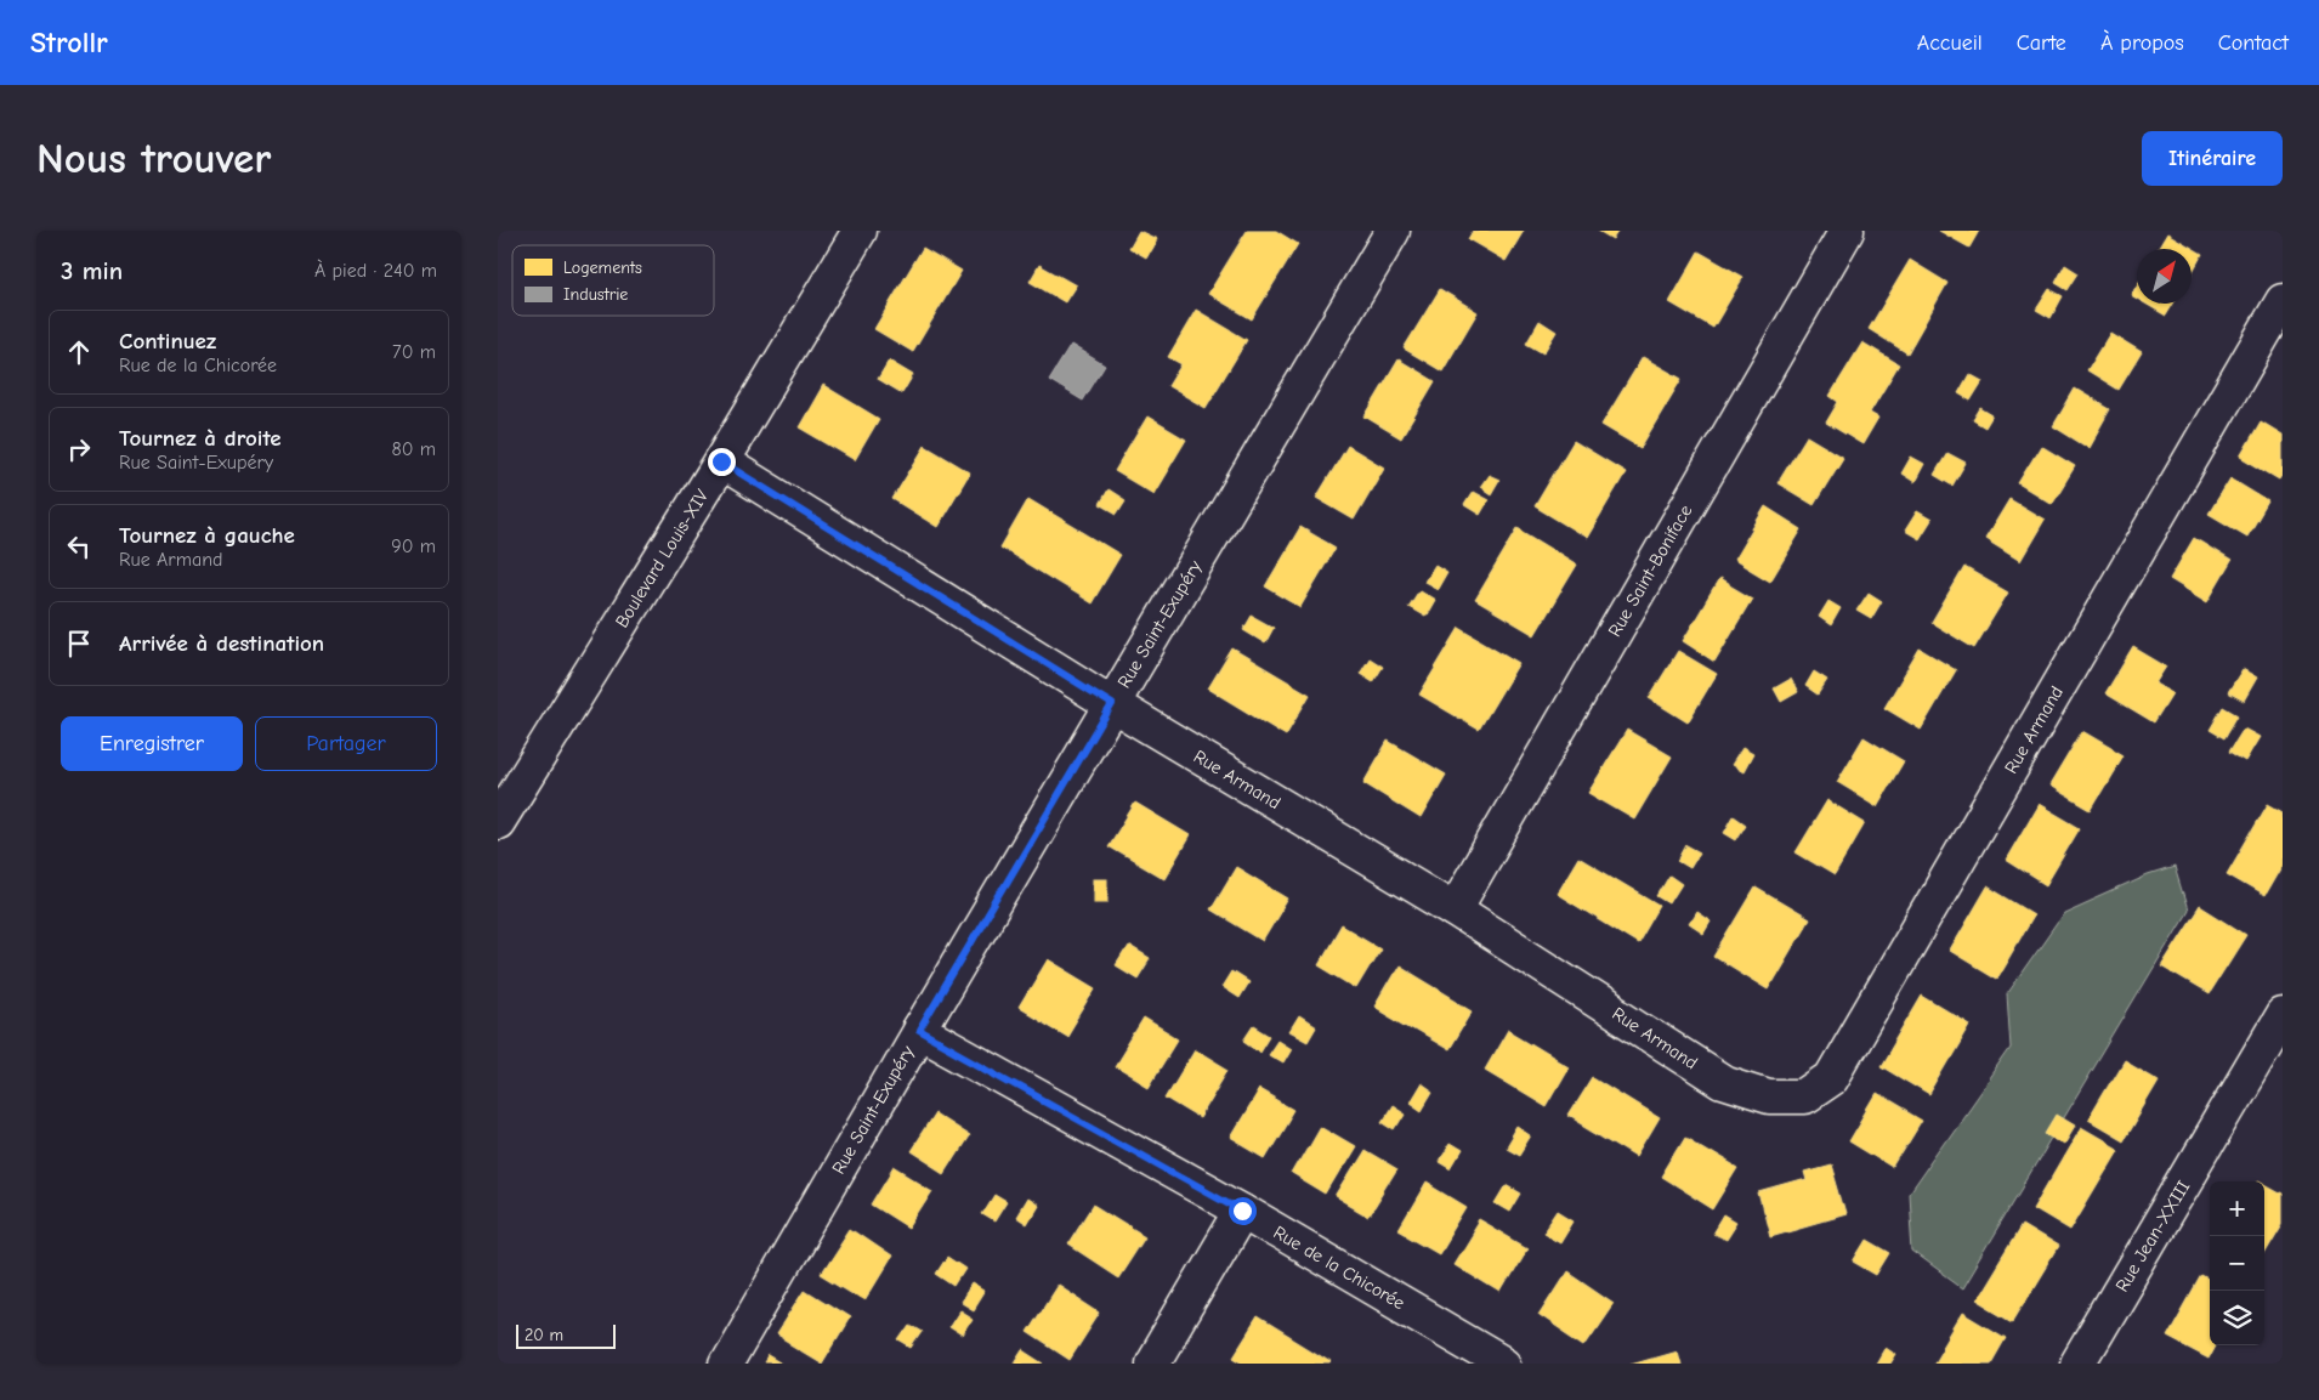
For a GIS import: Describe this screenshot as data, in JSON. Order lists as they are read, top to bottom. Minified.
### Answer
{"streets":{"street":["Boulevard Louis-XIV","Rue Saint-Boniface","Rue Saint-Exupéry","Rue Armand","Rue Jean-XXIII","Rue de la Chicorée"]},"crossings":[["Boulevard Louis-XIV","Rue Armand"],["Rue Saint-Boniface","Rue Armand"],["Rue Saint-Exupéry","Rue Armand"],["Rue Saint-Exupéry","Rue de la Chicorée"]],"legend":["Logements","Industrie"],"scale_bar":"20 m","north":"top right","page":{"header":"Strollr","nav":["Accueil","Carte","À propos","Contact"],"buttons":["Itinéraire",["Enregistrer","Partager"]],"title":"Nous trouver","heading":["3 min","À pied · 240 m"],"list":[["Continuez","Rue de la Chicorée","70 m"],["Tournez à droite","Rue Saint-Exupéry","80 m"],["Tournez à gauche","Rue Armand","90 m"],"Arrivée à destination"],"map_buttons":["+","−"],"scale":"20 m"}}
